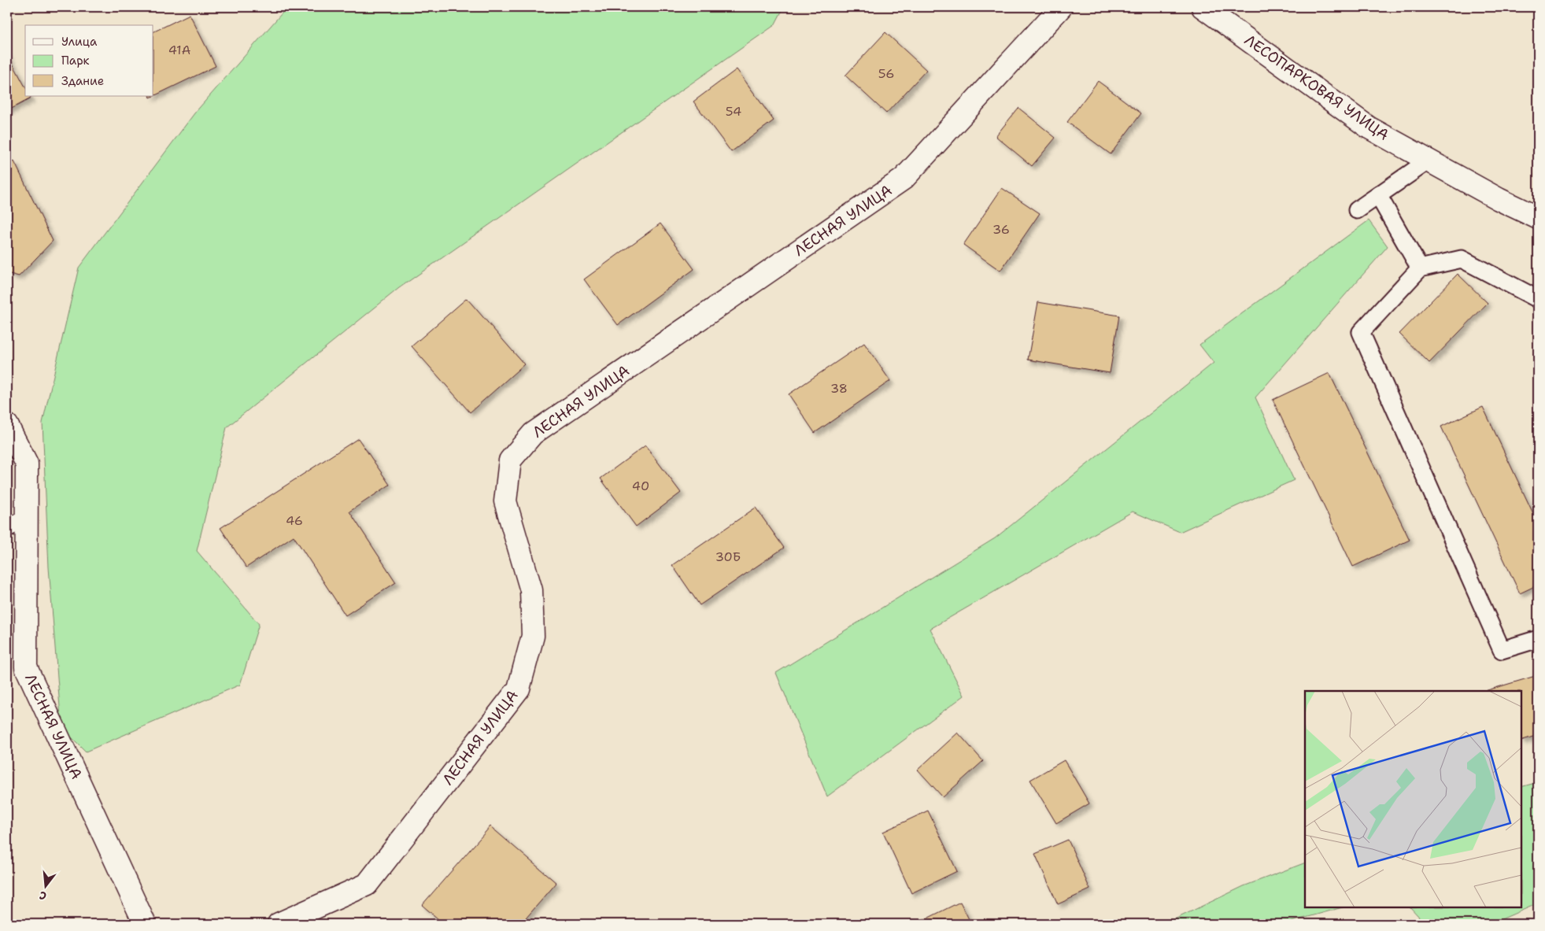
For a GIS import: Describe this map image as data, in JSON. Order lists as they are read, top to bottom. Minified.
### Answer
{"streets":{"street":["ЛЕСОПАРКОВАЯ УЛИЦА","ЛЕСНАЯ УЛИЦА"]},"house_numbers":["41А","56","54","36","38","40","46","30Б"],"legend":["Улица","Парк","Здание"],"north":"bottom"}
